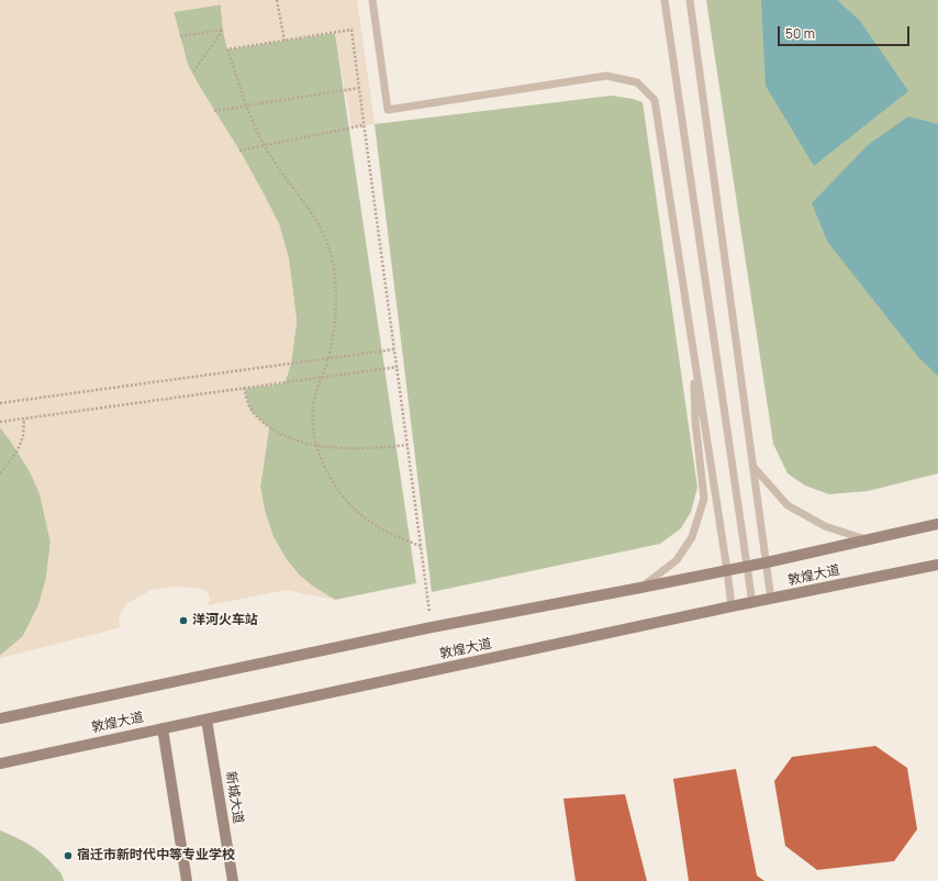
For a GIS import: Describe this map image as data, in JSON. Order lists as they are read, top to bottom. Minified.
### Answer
{"streets":{"main road":["敦煌大道","新城大道"]},"crossings":[["敦煌大道","新城大道"]],"places":["洋河火车站","宿迁市新时代中等专业学校"],"scale_bar":"50 m"}
